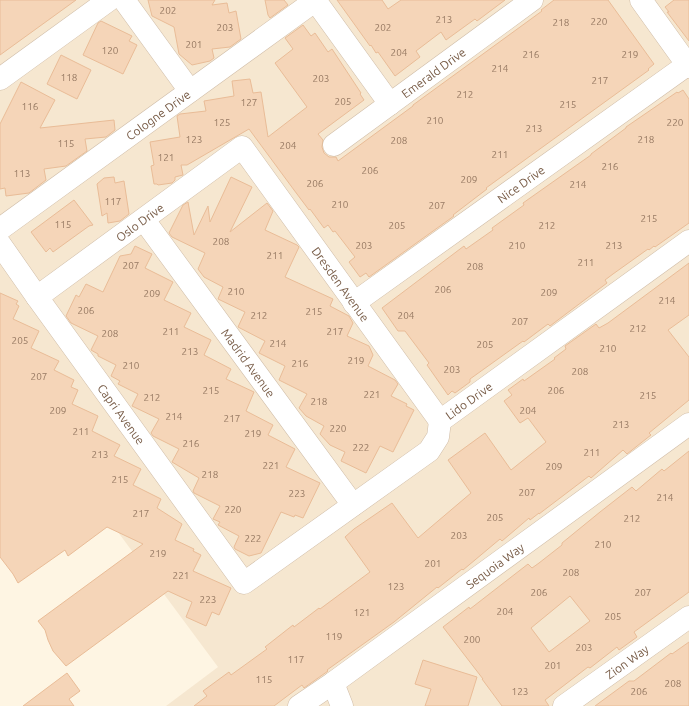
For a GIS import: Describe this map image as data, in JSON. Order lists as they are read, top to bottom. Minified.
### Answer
{"streets":{"street":["Emerald Drive","Cologne Drive","Nice Drive","Oslo Drive","Dresden Avenue","Madrid Avenue","Lido Drive","Capri Avenue","Sequoia Way","Zion Way"]},"crossings":[["Nice Drive","Dresden Avenue"],["Oslo Drive","Dresden Avenue"],["Oslo Drive","Madrid Avenue"],["Oslo Drive","Capri Avenue"],["Dresden Avenue","Lido Drive"],["Madrid Avenue","Lido Drive"],["Lido Drive","Capri Avenue"]],"house_numbers":["202","213","220","218","203","202","201","120","204","216","219","214","118","203","217","212","205","127","215","116","210","125","220","213","123","218","208","115","204","211","121","216","206","113","209","206","214","117","210","207","215","115","205","212","208","203","210","213","211","211","207","208","206","210","209","209","214","206","215","212","204","207","212","211","217","208","205","214","205","210","213","219","216","210","203","208","207","215","206","221","215","212","218","209","204","214","217","213","220","211","219","216","222","211","213","221","209","218","215","207","223","214","220","217","205","212","203","222","210","219","201","208","221","123","206","207","223","204","121","205","119","200","203","117","201","115","208","123","206"]}
